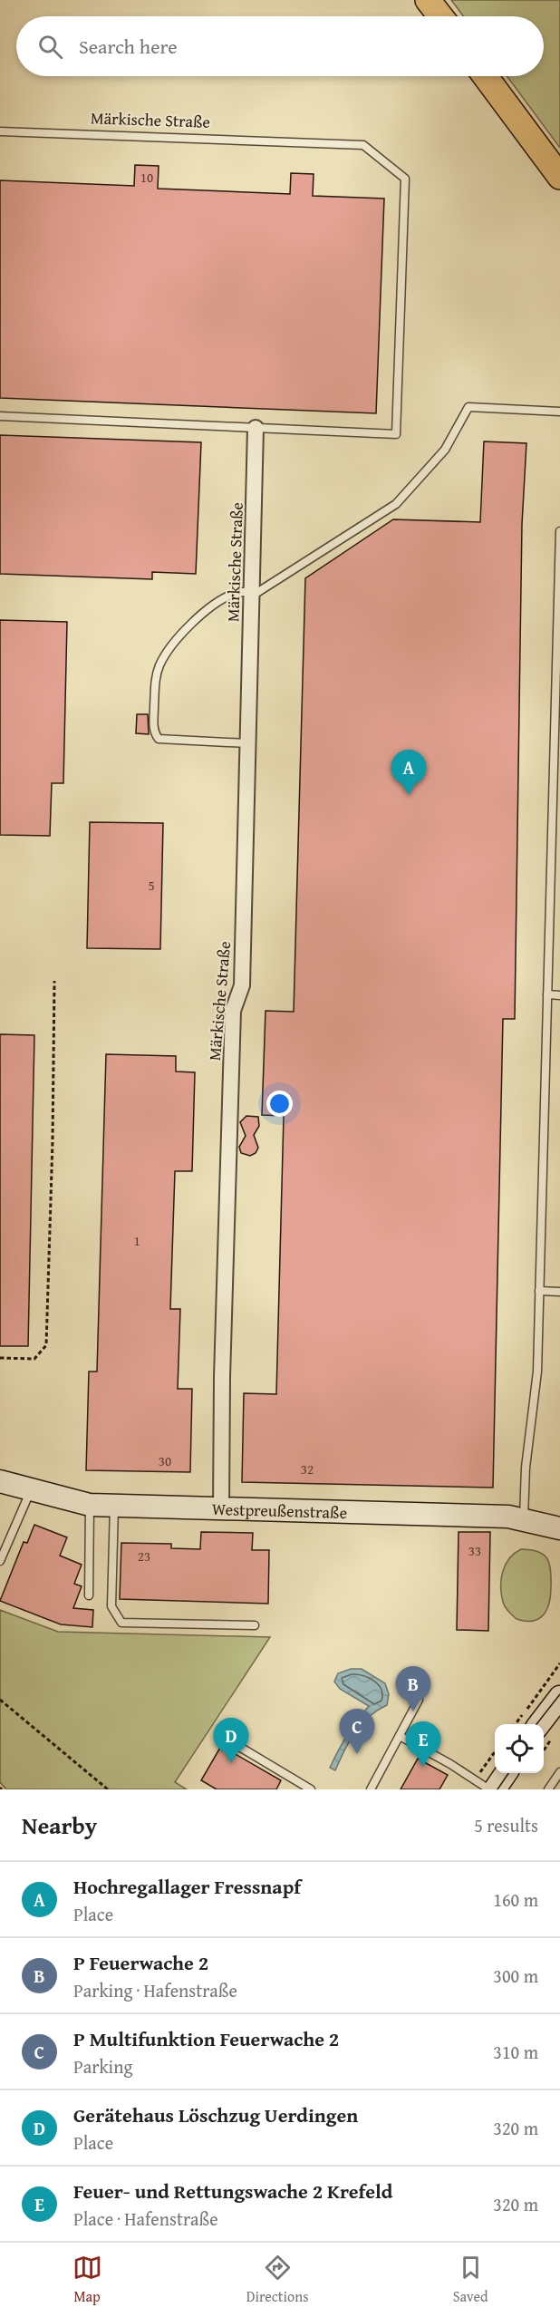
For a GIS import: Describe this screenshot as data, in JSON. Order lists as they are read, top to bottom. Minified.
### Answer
{"streets":{"street":["Märkische Straße","Westpreußenstraße"]},"crossings":[["Märkische Straße","Westpreußenstraße"]],"house_numbers":["10","5","1","30","32","33","23"],"page":{"search":"Search here","pins":["A","B","C","D","E"],"heading":["Nearby","5 results"],"list":[{"mark":"A","name":"Hochregallager Fressnapf","note":"Place","value":"160 m"},{"mark":"B","name":"P Feuerwache 2","note":"Parking · Hafenstraße","value":"300 m"},{"mark":"C","name":"P Multifunktion Feuerwache 2","note":"Parking","value":"310 m"},{"mark":"D","name":"Gerätehaus Löschzug Uerdingen","note":"Place","value":"320 m"},{"mark":"E","name":"Feuer- und Rettungswache 2 Krefeld","note":"Place · Hafenstraße","value":"320 m"}],"nav":["Map","Directions","Saved"]}}
